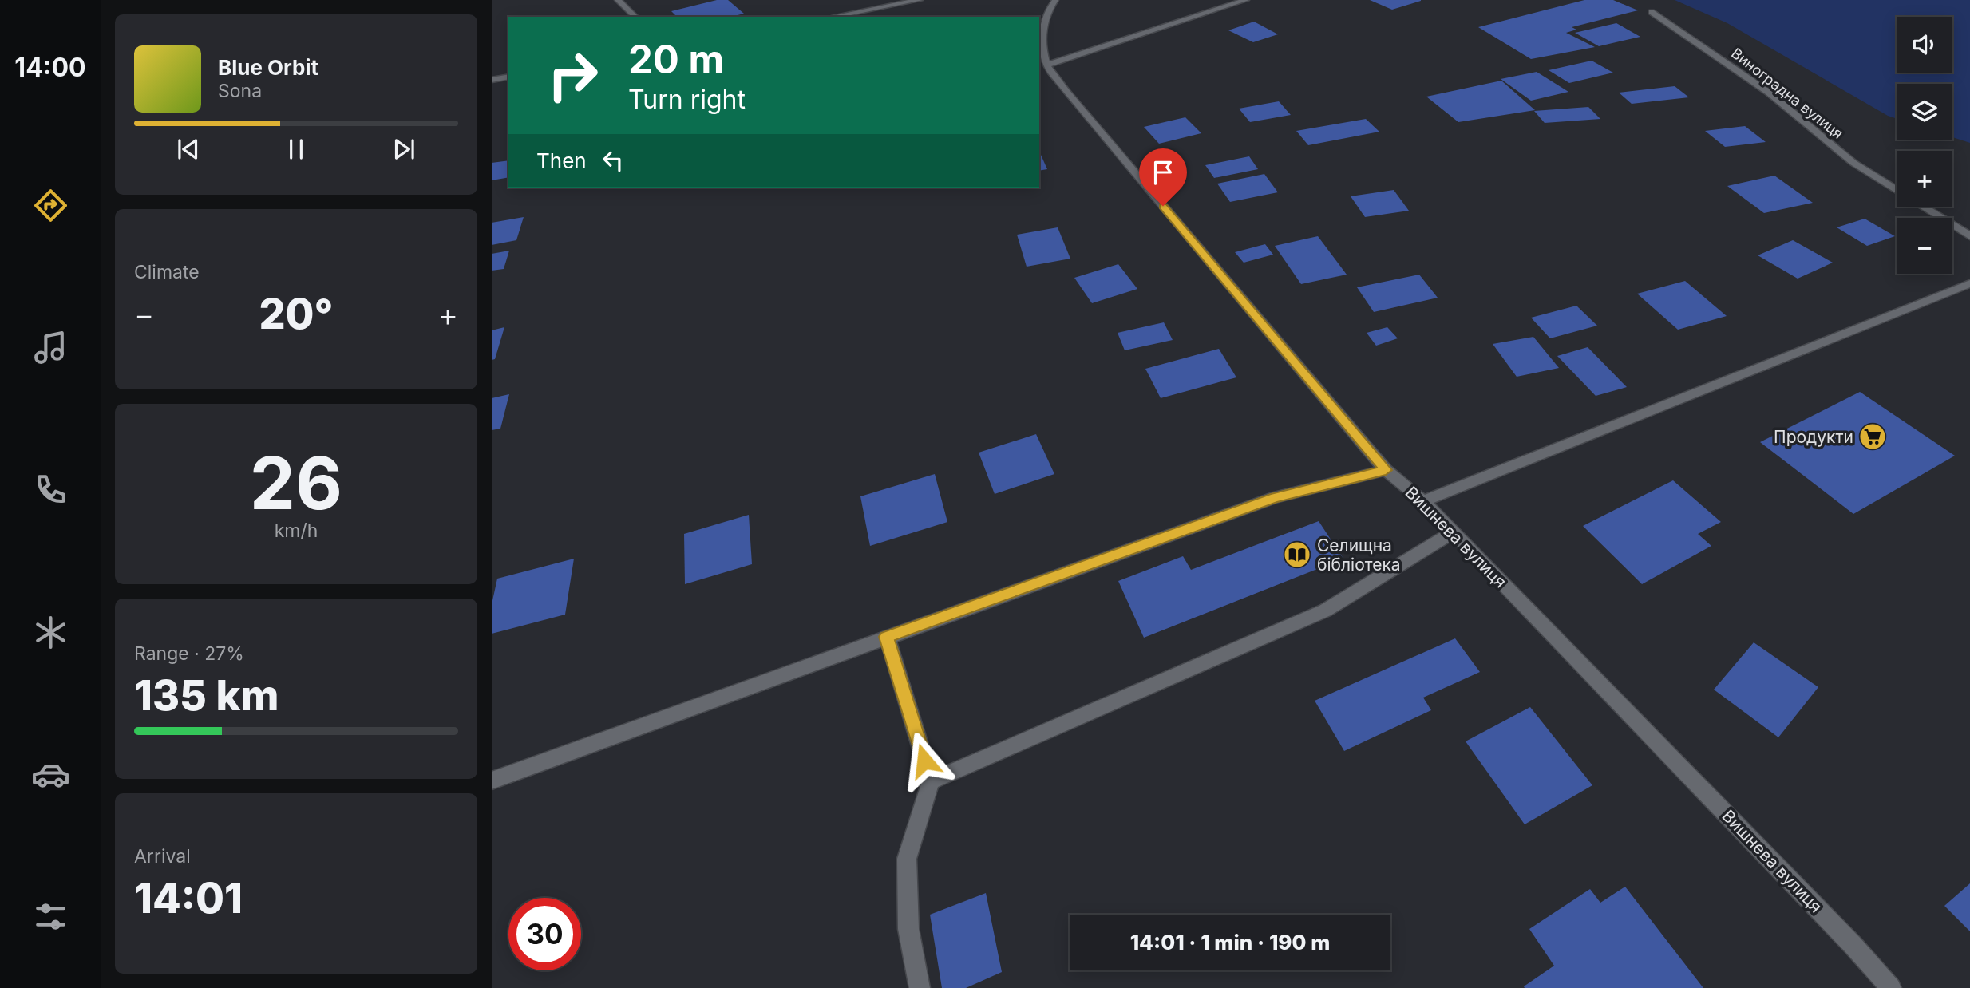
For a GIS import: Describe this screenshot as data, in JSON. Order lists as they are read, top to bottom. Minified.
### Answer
{"streets":{"street":["Виноградна вулиця","Вишнева вулиця"]},"places":{"supermarket":["Продукти"],"library":["Селищна бібліотека"]},"page":{"tabs":"14:00","map_buttons":["+","−"],"turn":["20 m","Turn right"],"song":["Blue Orbit","Sona"],"then":"Then","tile":["Climate",["26","km/h"],["Range · 27%","135 km"],["Arrival","14:01"]],"heat":["−","20°","+"],"limit":"30","trip":"14:01 · 1 min · 190 m"}}
